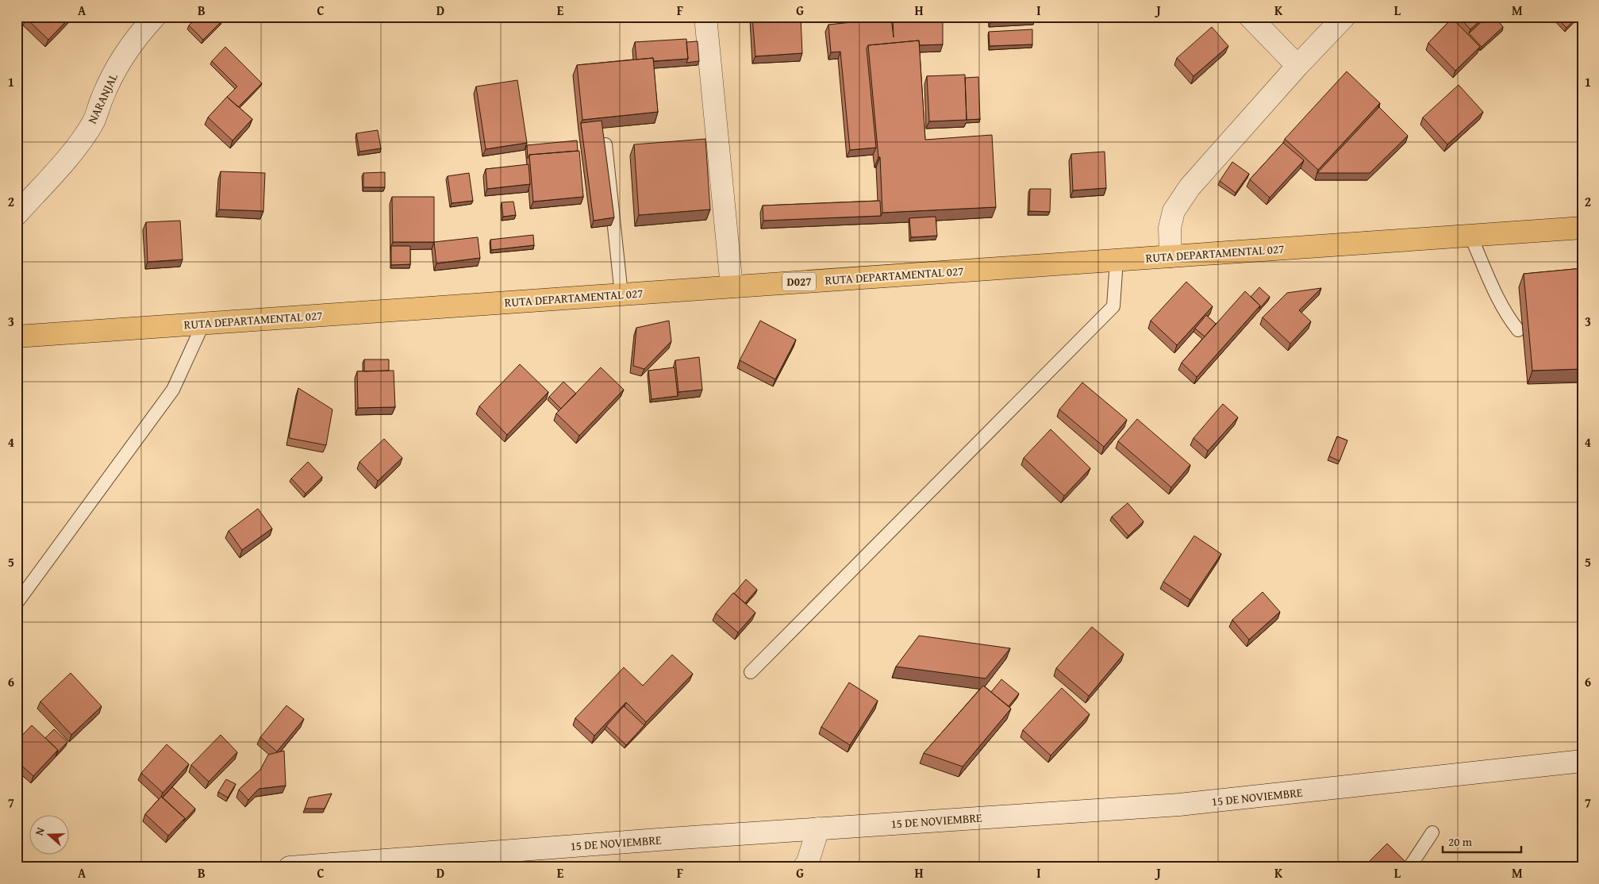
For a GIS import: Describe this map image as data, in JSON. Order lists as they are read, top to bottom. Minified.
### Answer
{"streets":{"main road":["RUTA DEPARTAMENTAL 027","D027"],"street":["NARANJAL","15 DE NOVIEMBRE"]},"scale_bar":"20 m","north":"left","grid":{"columns":["A","B","C","D","E","F","G","H","I","J","K","L","M"],"rows":["1","2","3","4","5","6","7"]}}
